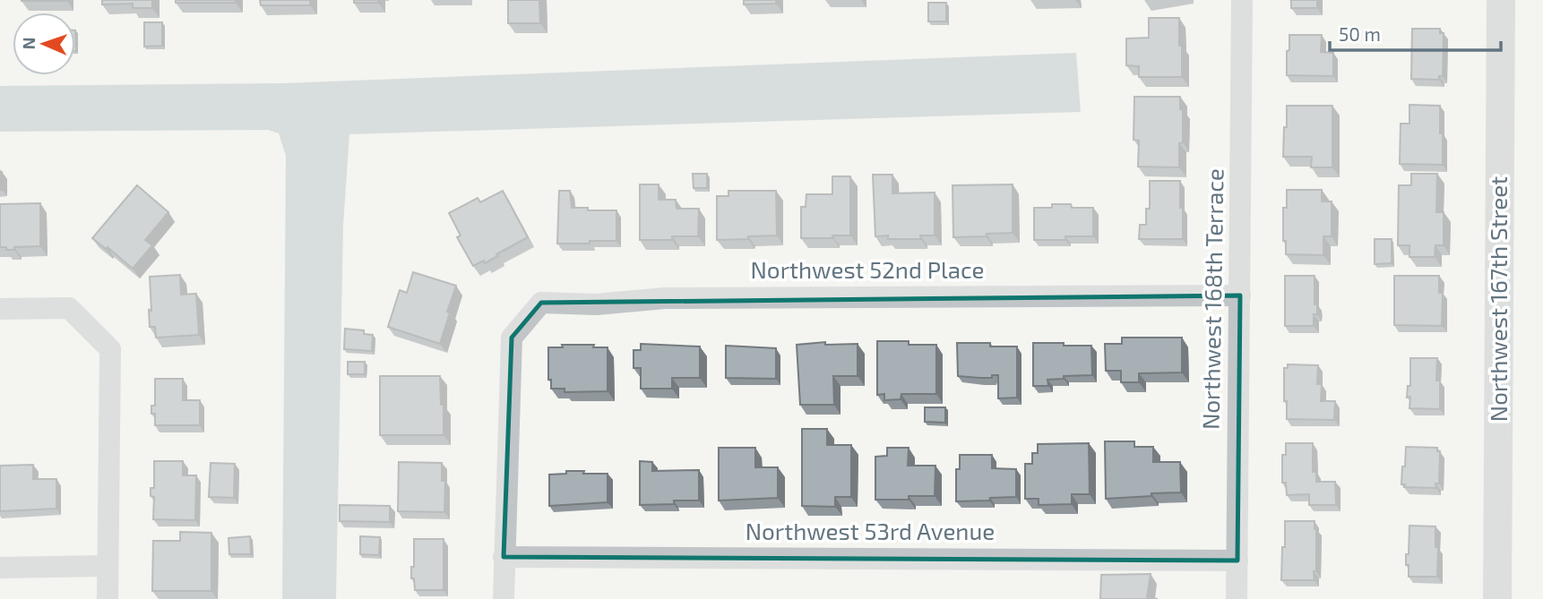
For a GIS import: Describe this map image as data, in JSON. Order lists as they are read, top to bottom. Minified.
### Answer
{"streets":{"street":["Northwest 52nd Place","Northwest 168th Terrace","Northwest 167th Street","Northwest 53rd Avenue"]},"crossings":[["Northwest 52nd Place","Northwest 168th Terrace"],["Northwest 52nd Place","Northwest 53rd Avenue"],["Northwest 168th Terrace","Northwest 53rd Avenue"]],"scale_bar":"50 m","north":"left"}
